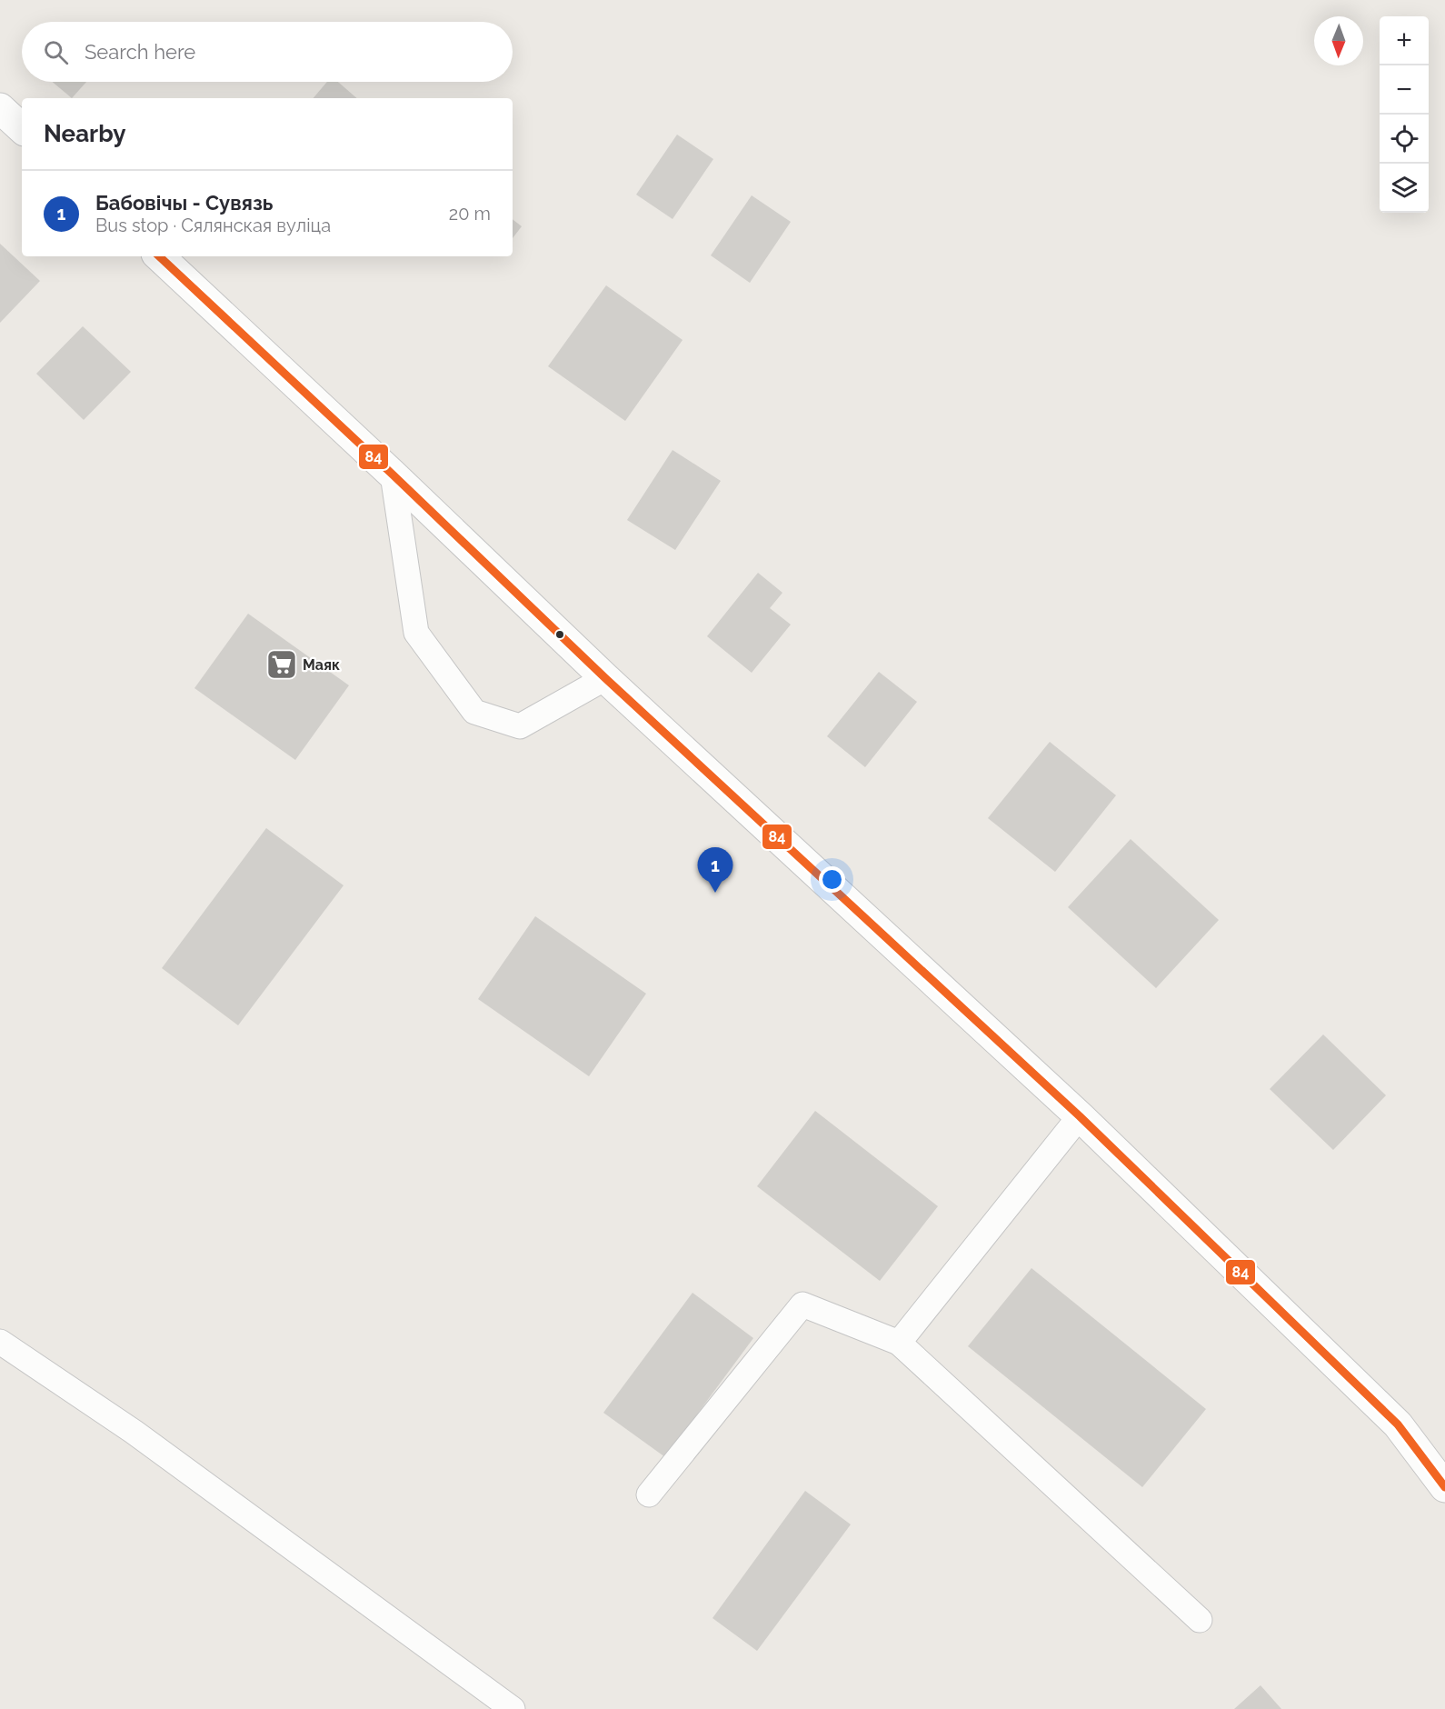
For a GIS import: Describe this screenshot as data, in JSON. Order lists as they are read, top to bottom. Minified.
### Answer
{"places":{"supermarket":["Маяк"]},"lines":["transit line 84"],"north":"bottom","page":{"map_buttons":["+","−"],"search":"Search here","heading":"Nearby","list":[{"mark":"1","name":"Бабовічы - Сувязь","note":"Bus stop · Сялянская вуліца","value":"20 m"}],"pins":"1"}}
